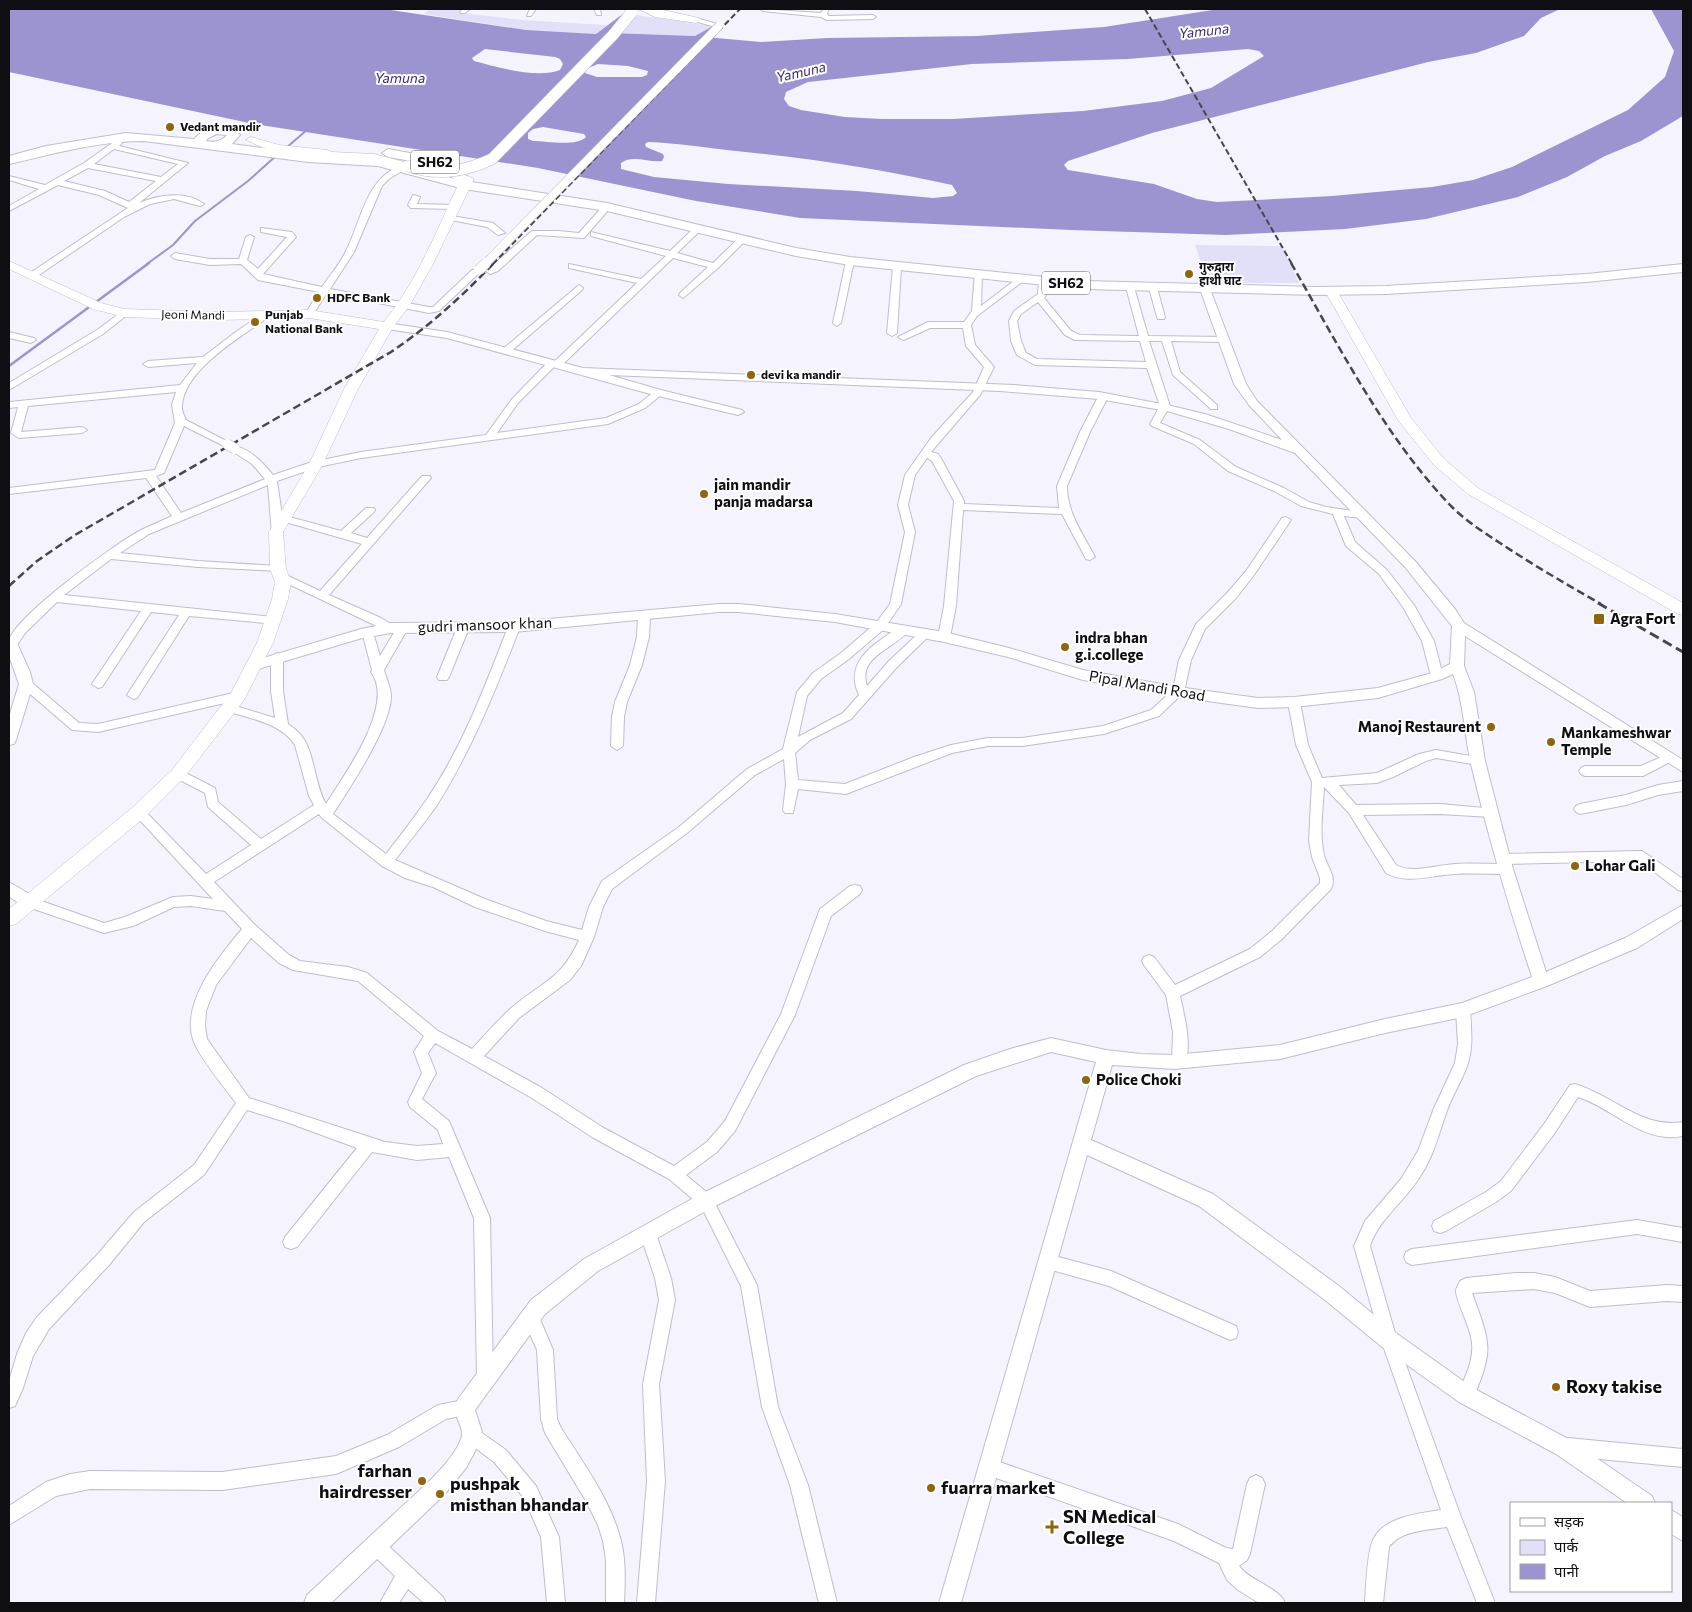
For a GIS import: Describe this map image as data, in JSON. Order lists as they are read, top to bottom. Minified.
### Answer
{"streets":{"main road":["SH62","Jeoni Mandi"],"street":["gudri mansoor khan","Pipal Mandi Road"]},"crossings":[["gudri mansoor khan","Pipal Mandi Road"]],"water":["Yamuna"],"places":{"other":["Vedant mandir","गुरुद्वारा हाथी घाट","HDFC Bank","Punjab National Bank","devi ka mandir","jain mandir panja madarsa","indra bhan g.i.college","Manoj Restaurent","Mankameshwar Temple","Lohar Gali","Police Choki","Roxy takise","farhan hairdresser","fuarra market","pushpak misthan bhandar"],"transit":["Agra Fort"],"health":["SN Medical College"]},"legend":["सड़क","पार्क","पानी"]}
